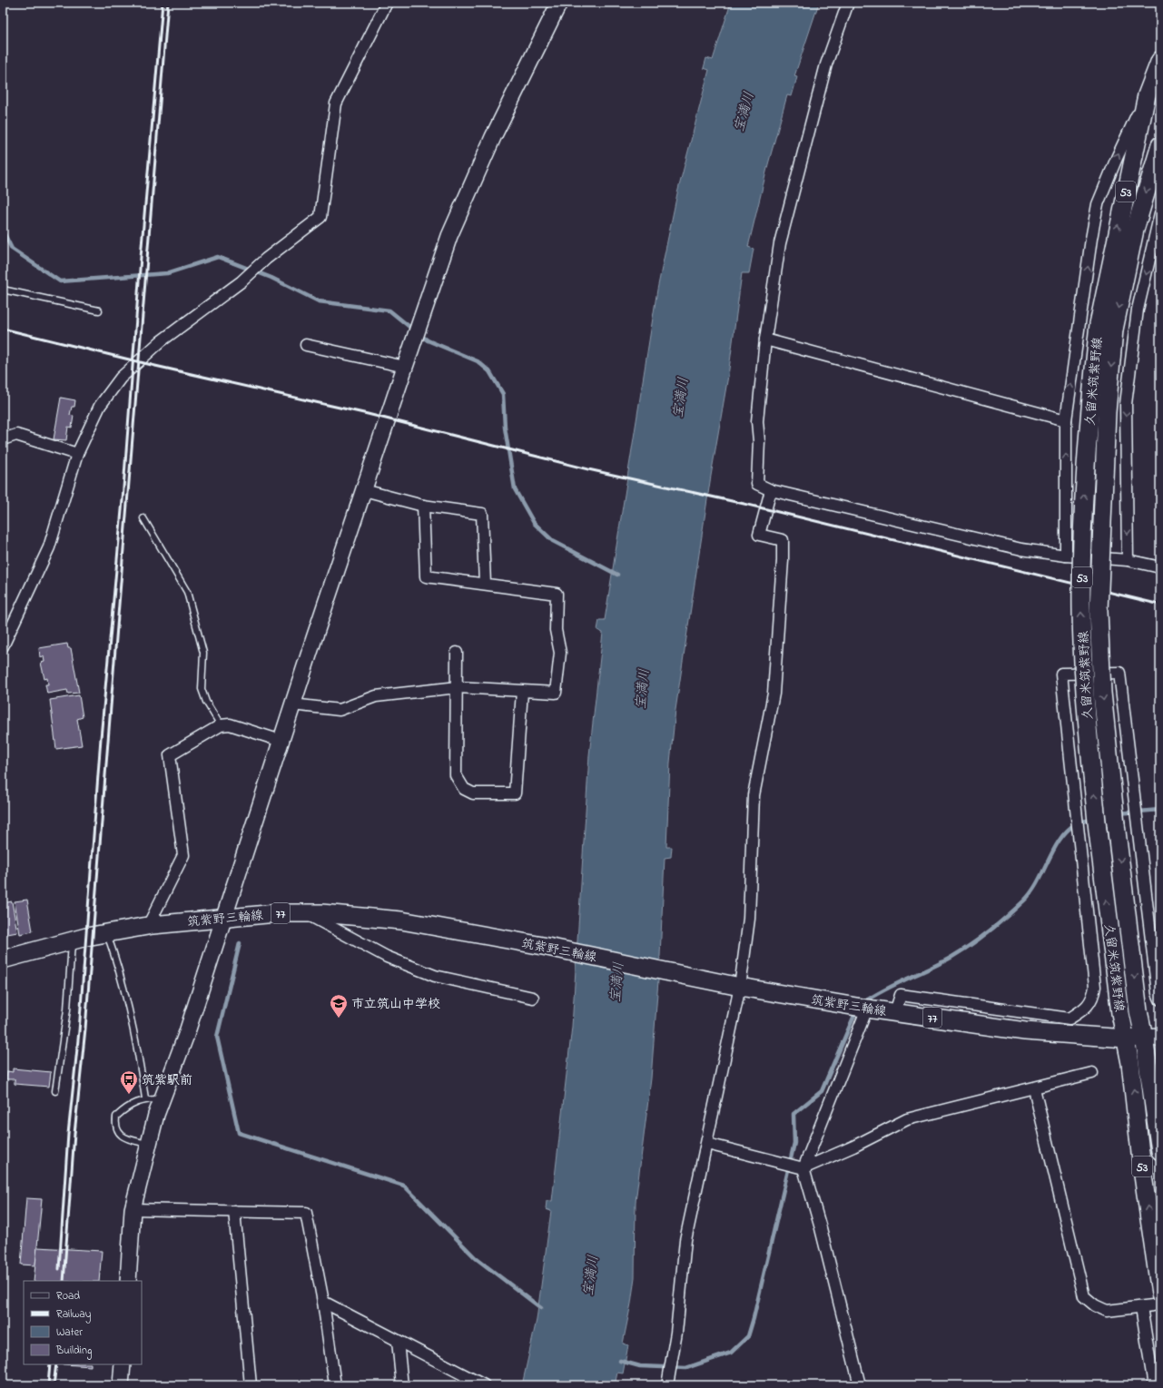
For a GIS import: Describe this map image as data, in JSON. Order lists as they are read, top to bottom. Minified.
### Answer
{"streets":{"main road":["53","久留米筑紫野線","77","筑紫野三輪線"]},"crossings":[["久留米筑紫野線","筑紫野三輪線"]],"water":["宝満川"],"places":{"school or university":["市立筑山中学校"],"bus stop":["筑紫駅前"]},"legend":["Road","Railway","Water","Building"]}
